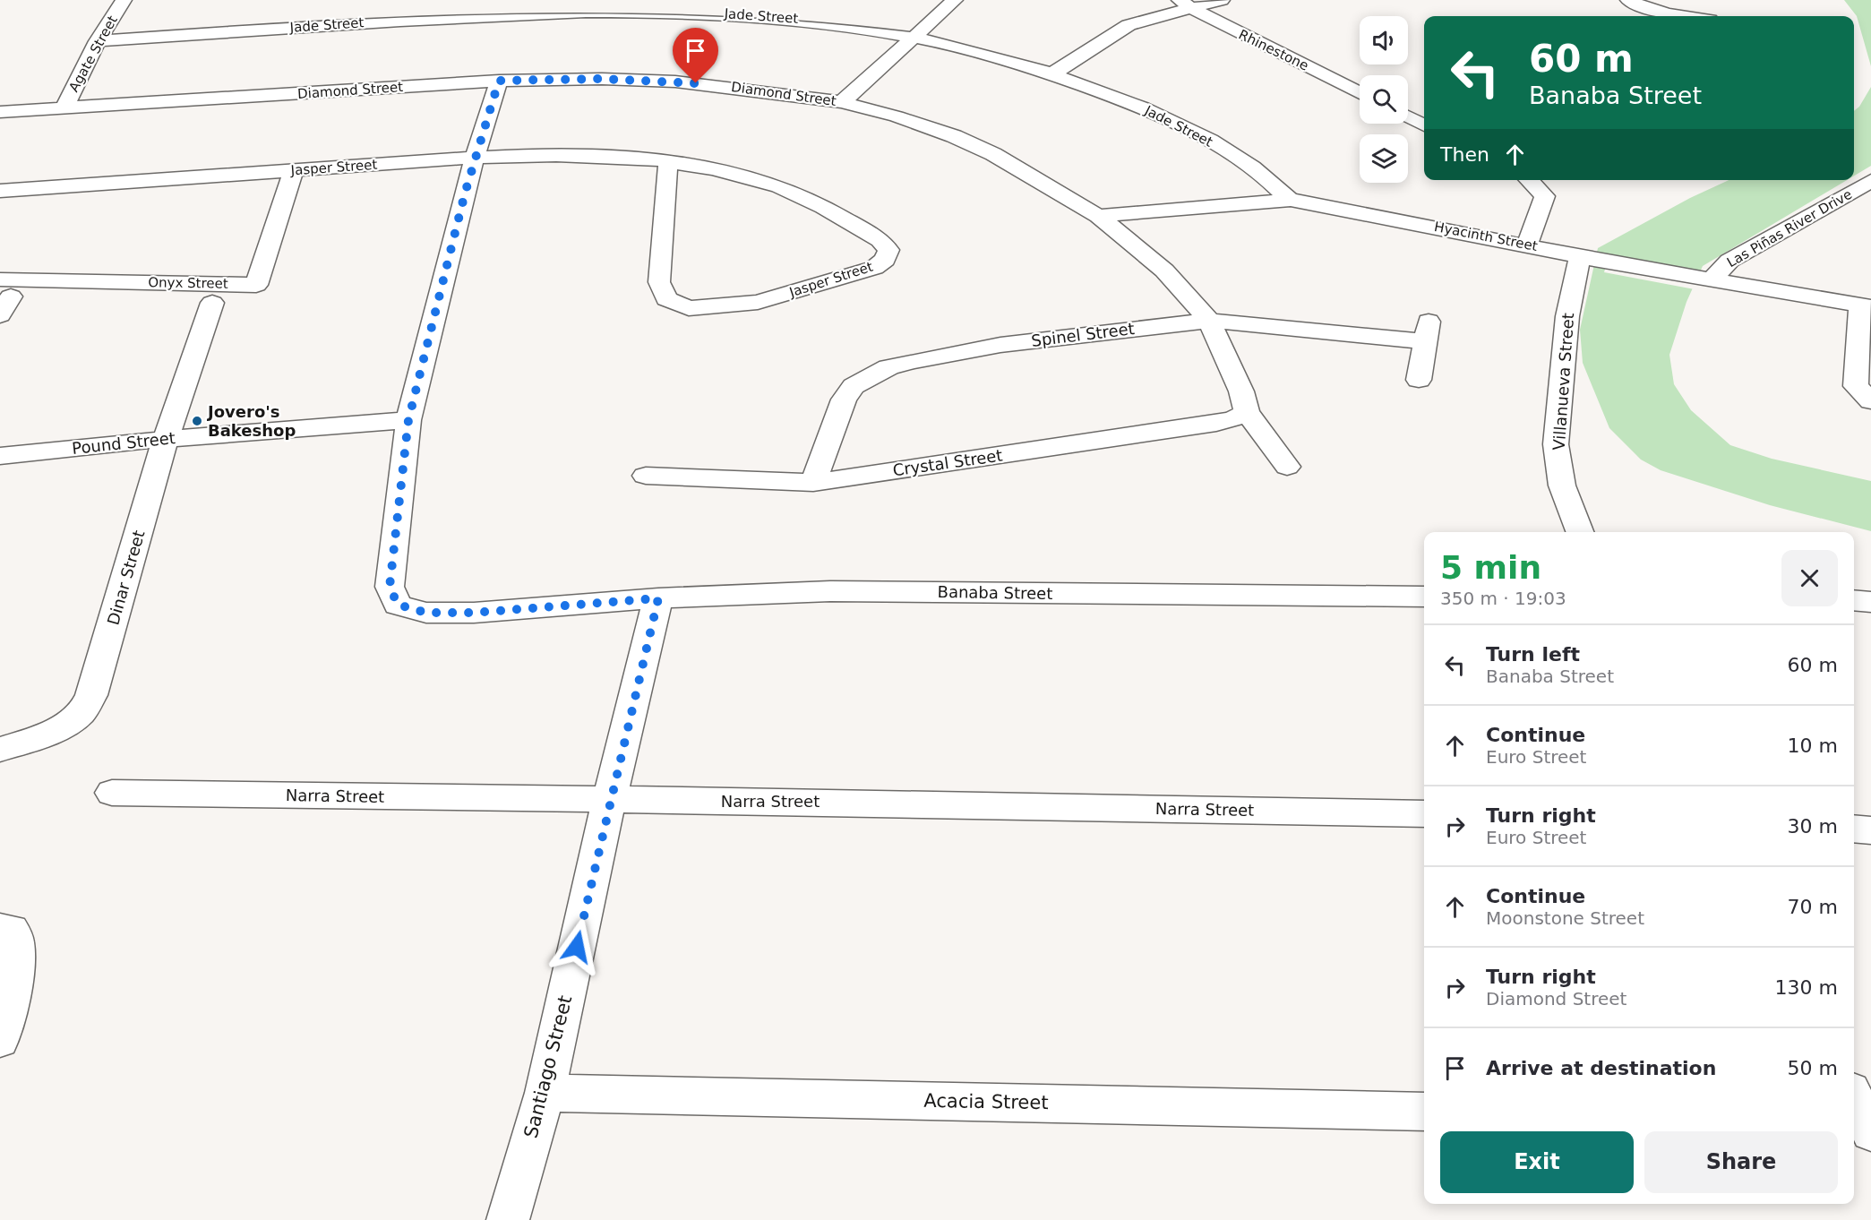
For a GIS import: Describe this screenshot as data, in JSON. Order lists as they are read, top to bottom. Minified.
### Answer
{"streets":{"street":["Jade Street","Rhinestone","Agate Street","Diamond Street","Jasper Street","Las Piñas River Drive","Hyacinth Street","Onyx Street","Spinel Street","Villanueva Street","Pound Street","Crystal Street","Dinar Street","Banaba Street","Narra Street","Santiago Street","Acacia Street"]},"crossings":[["Jade Street","Agate Street"],["Jade Street","Hyacinth Street"],["Agate Street","Diamond Street"],["Diamond Street","Hyacinth Street"],["Diamond Street","Spinel Street"],["Diamond Street","Crystal Street"],["Jasper Street","Onyx Street"],["Las Piñas River Drive","Hyacinth Street"],["Hyacinth Street","Villanueva Street"],["Spinel Street","Crystal Street"],["Pound Street","Dinar Street"],["Pound Street","Banaba Street"],["Banaba Street","Santiago Street"],["Narra Street","Santiago Street"],["Santiago Street","Acacia Street"]],"places":["Jovero's Bakeshop"],"page":{"turn":["60 m","Banaba Street"],"then":"Then","heading":["5 min","350 m · 19:03"],"list":[{"name":"Turn left","note":"Banaba Street","value":"60 m"},{"name":"Continue","note":"Euro Street","value":"10 m"},{"name":"Turn right","note":"Euro Street","value":"30 m"},{"name":"Continue","note":"Moonstone Street","value":"70 m"},{"name":"Turn right","note":"Diamond Street","value":"130 m"},{"name":"Arrive at destination","value":"50 m"}],"buttons":["Exit","Share"]}}
